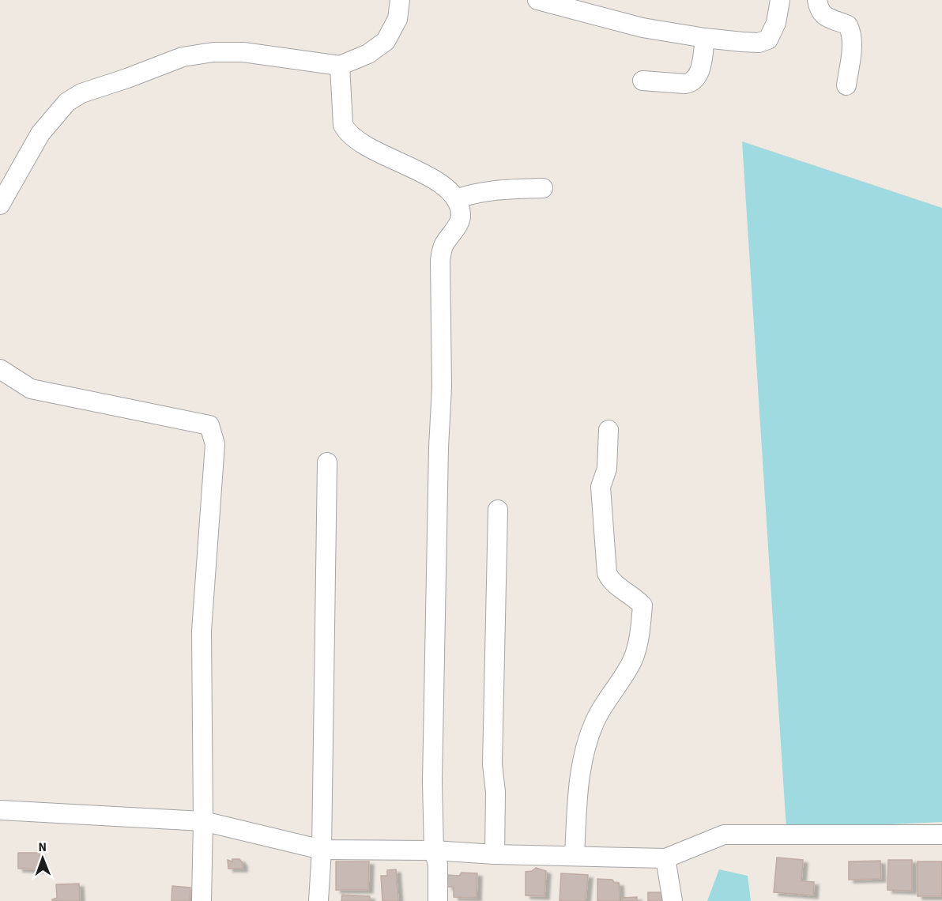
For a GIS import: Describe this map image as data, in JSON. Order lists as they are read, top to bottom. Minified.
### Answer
{"north":"top"}
